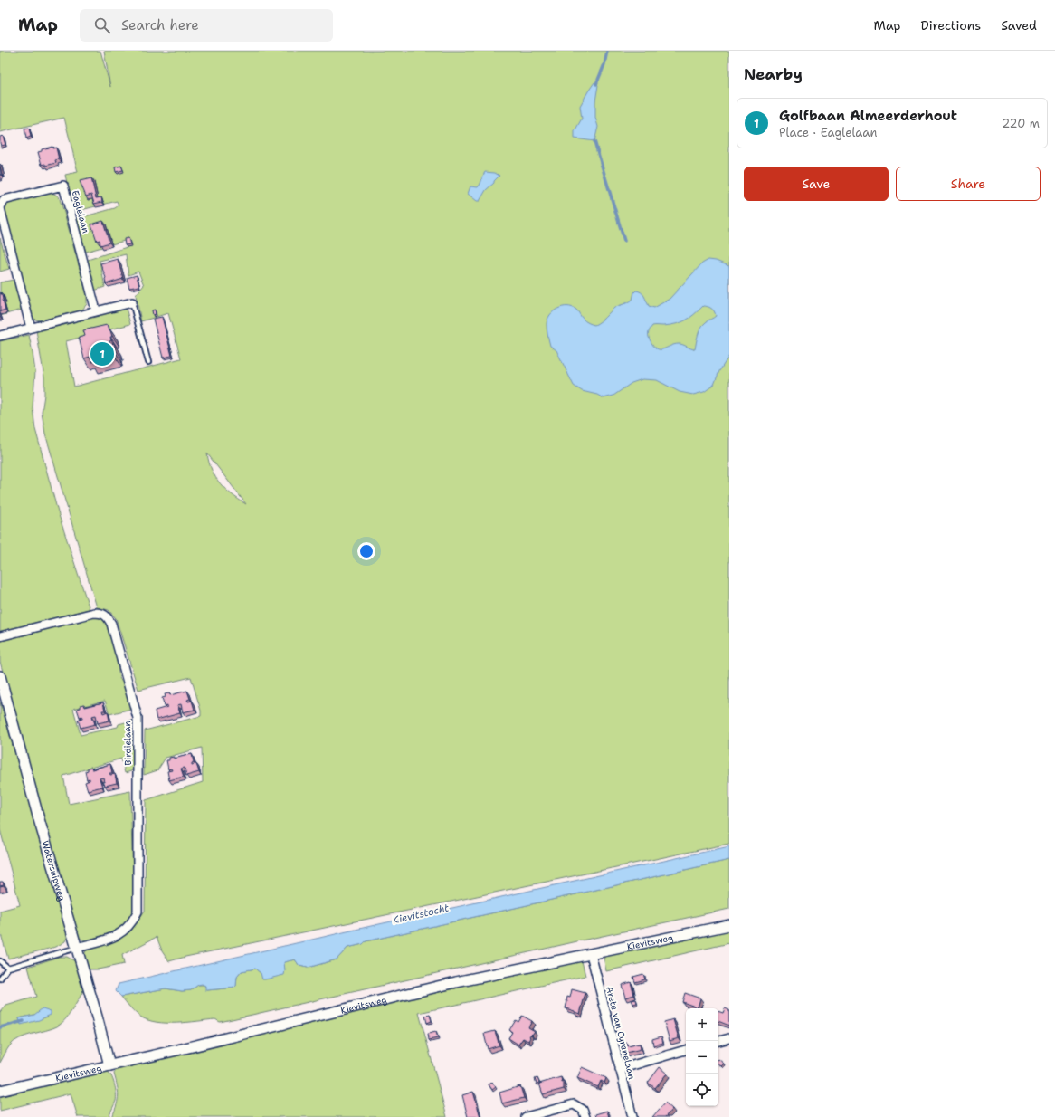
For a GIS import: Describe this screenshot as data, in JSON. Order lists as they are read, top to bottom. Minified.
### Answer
{"streets":{"street":["Eaglelaan","Birdielaan","Watersnipweg","Kievitsweg","Arete van Cyrenelaan"]},"crossings":[["Birdielaan","Watersnipweg"],["Watersnipweg","Kievitsweg"],["Kievitsweg","Arete van Cyrenelaan"]],"water":["Kievitstocht"],"page":{"header":"Map","search":"Search here","nav":["Map","Directions","Saved"],"heading":"Nearby","list":[{"mark":"1","name":"Golfbaan Almeerderhout","note":"Place · Eaglelaan","value":"220 m"}],"buttons":["Save","Share"],"pins":"1","map_buttons":["+","−"]}}
